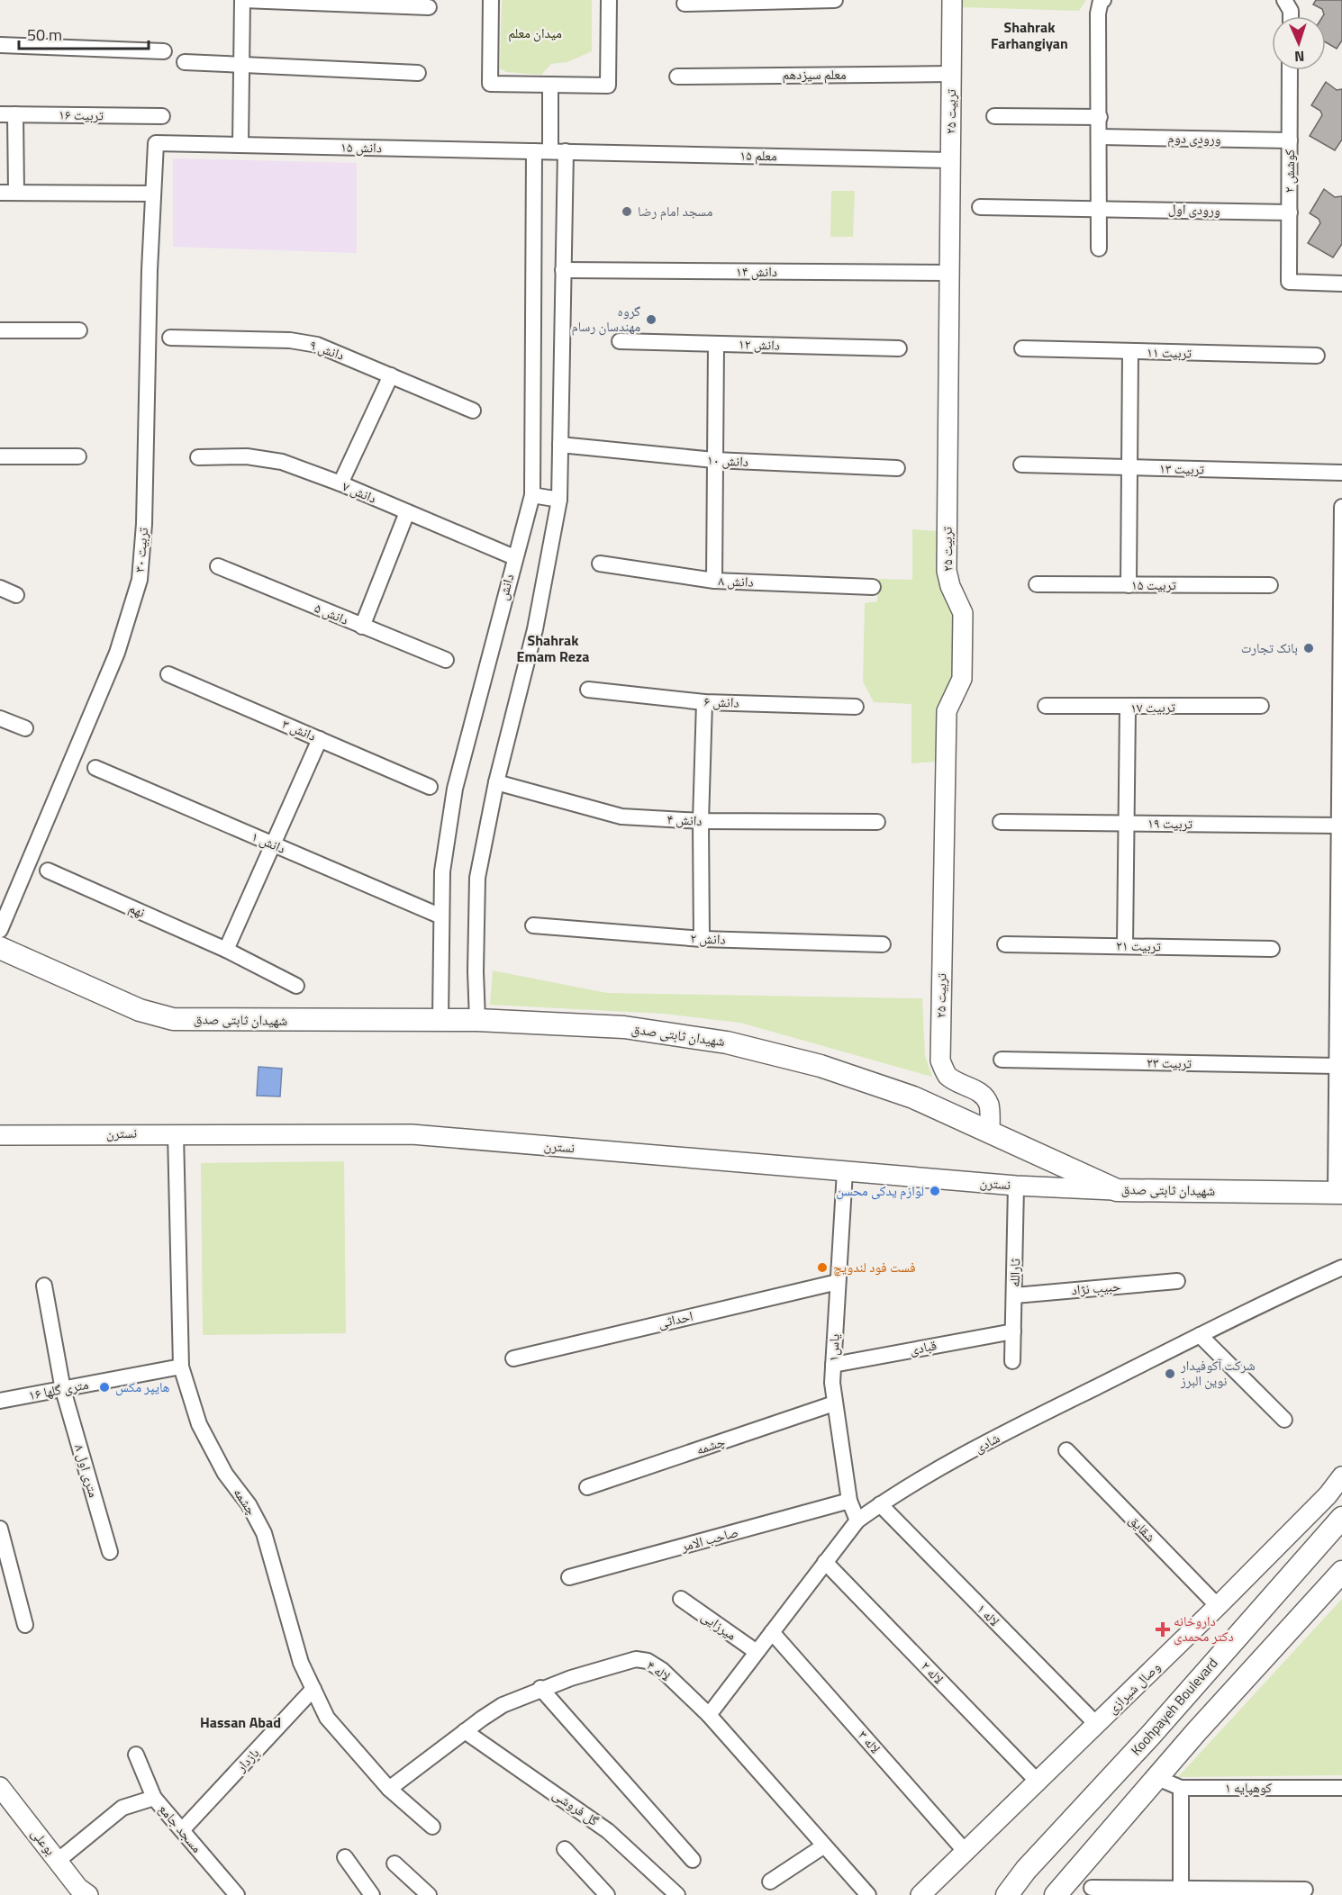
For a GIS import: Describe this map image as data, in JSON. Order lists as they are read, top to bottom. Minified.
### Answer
{"streets":{"main road":["شهیدان ثابتی صدق","Koohpayeh Boulevard"],"street":["معلم سیزدهم","تربیت ۲۵","تربیت ۱۶","ورودی دوم","دانش ۱۵","معلم ۱۵","کوشش ۲","ورودی اول","دانش ۱۴","دانش ۱۲","دانش ۹","تربیت ۱۱","دانش ۱۰","تربیت ۱۳","دانش ۷","تربیت ۳۰","دانش ۸","تربیت ۱۵","دانش","دانش ۵","دانش ۶","تربیت ۱۷","دانش ۳","دانش ۴","تربیت ۱۹","دانش ۱","نهم","دانش ۲","تربیت ۲۱","تربیت ۲۳","نسترن","ثارالله","حبیب نژاد","احداثی","یاس۱","قبادی","۱۶ متری گلها","شادی","چشمه","۸ متری اول","شقایق","صاحب الامر","لاله ۱","میرزایی","لاله ۴","لاله ۲","وصال شیرازی","لاله ۳","بازدار","کوهپایه ۱","گل فروشی","مسجد جامع","بوعلی"]},"crossings":[["معلم سیزدهم","تربیت ۲۵"],["تربیت ۲۵","معلم ۱۵"],["تربیت ۲۵","دانش ۱۴"],["تربیت ۲۵","شهیدان ثابتی صدق"],["ورودی دوم","کوشش ۲"],["دانش ۱۵","معلم ۱۵"],["دانش ۱۵","تربیت ۳۰"],["دانش ۱۵","دانش"],["کوشش ۲","ورودی اول"],["دانش ۷","دانش"],["دانش","دانش ۱"],["دانش","شهیدان ثابتی صدق"],["شهیدان ثابتی صدق","نسترن"],["نسترن","ثارالله"],["نسترن","یاس۱"],["نسترن","چشمه"],["ثارالله","حبیب نژاد"],["ثارالله","قبادی"],["احداثی","یاس۱"],["یاس۱","قبادی"],["یاس۱","شادی"],["یاس۱","چشمه"],["یاس۱","صاحب الامر"],["۱۶ متری گلها","چشمه"],["۱۶ متری گلها","۸ متری اول"],["شادی","لاله ۱"],["شادی","میرزایی"],["شادی","لاله ۴"],["شادی","لاله ۲"],["شادی","لاله ۳"],["چشمه","لاله ۴"],["چشمه","بازدار"],["شقایق","وصال شیرازی"],["لاله ۱","وصال شیرازی"],["لاله ۴","گل فروشی"],["لاله ۲","وصال شیرازی"],["وصال شیرازی","لاله ۳"],["بازدار","مسجد جامع"]],"districts":["Shahrak Farhangiyan","Shahrak Emam Reza","Hassan Abad"],"parks":["میدان معلم"],"places":{"other":["مسجد امام رضا","گروه مهندسان رسام","بانک تجارت","لوازم یدکی محسن","فست فود لندویچ","شرکت آکوفیدار نوین البرز","هایپر مکس"],"health":["داروخانه دکتر محمدی"]},"scale_bar":"50 m","north":"bottom"}
